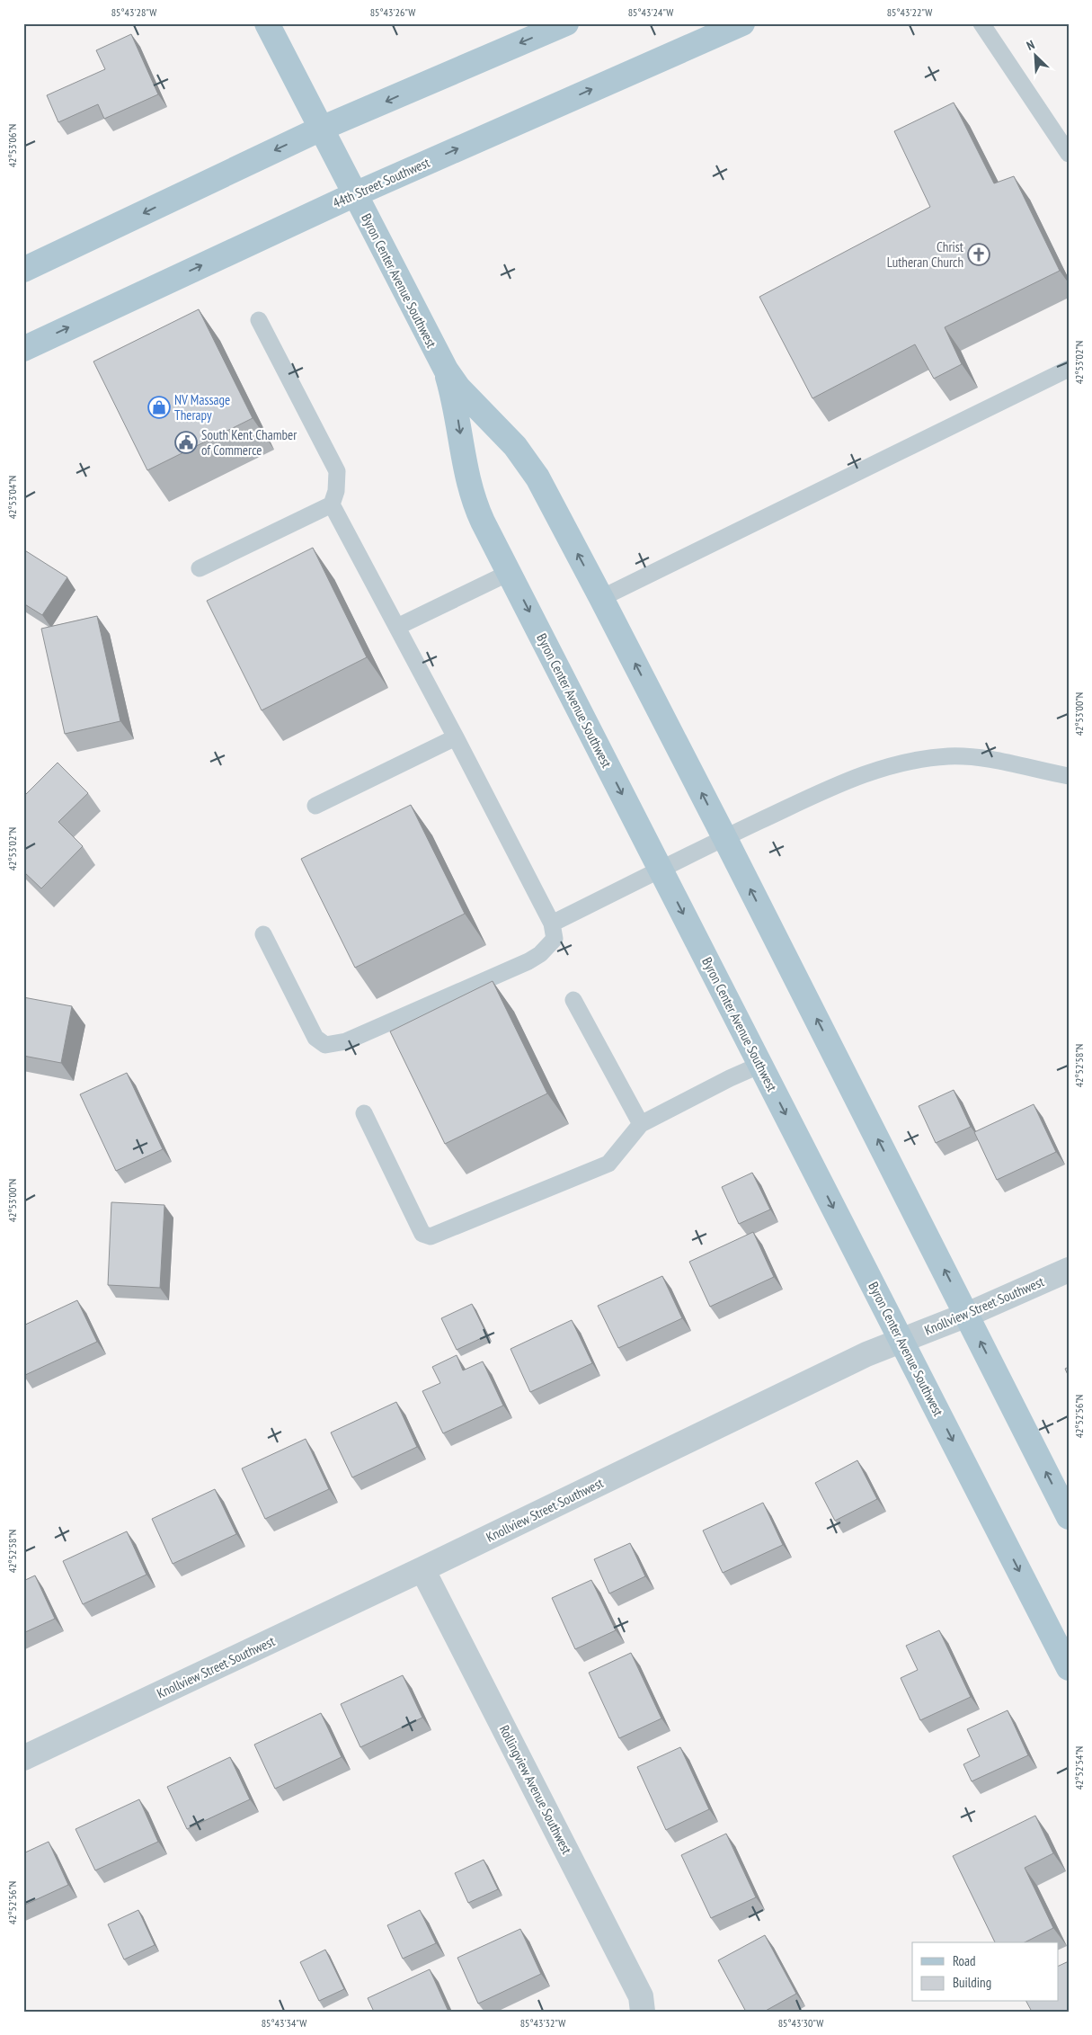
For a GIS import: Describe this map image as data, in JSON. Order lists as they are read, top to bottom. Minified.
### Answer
{"streets":{"main road":["44th Street Southwest","Byron Center Avenue Southwest"],"street":["Knollview Street Southwest","Rollingview Avenue Southwest"]},"crossings":[["44th Street Southwest","Byron Center Avenue Southwest"],["Byron Center Avenue Southwest","Knollview Street Southwest"],["Knollview Street Southwest","Rollingview Avenue Southwest"]],"places":{"church":["Christ Lutheran Church"],"shop":["NV Massage Therapy"],"public building":["South Kent Chamber of Commerce"]},"legend":["Road","Building"],"north":"top left","coordinates":["85°43'28\"W","85°43'26\"W","85°43'24\"W","85°43'22\"W","42°53'06\"N","42°53'02\"N","42°53'04\"N","42°53'00\"N","42°52'58\"N","42°52'56\"N","42°52'54\"N","85°43'34\"W","85°43'32\"W","85°43'30\"W"]}
